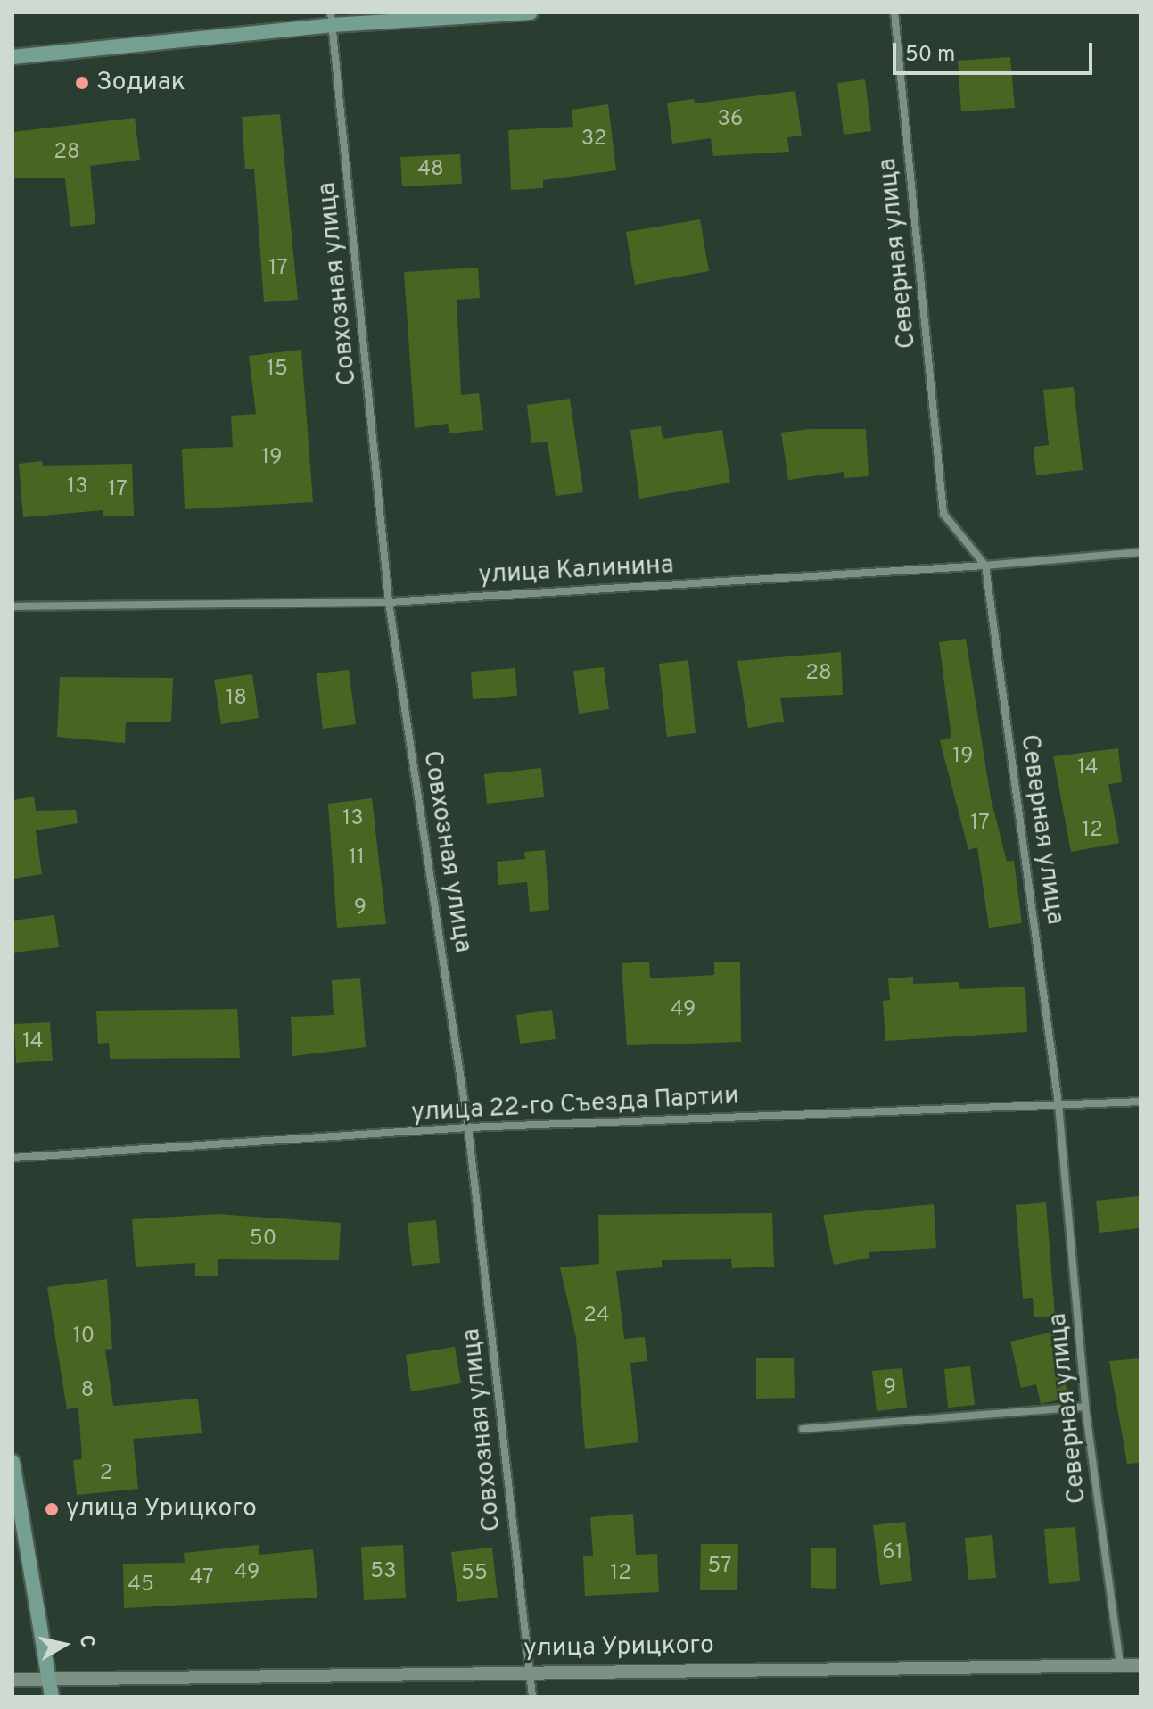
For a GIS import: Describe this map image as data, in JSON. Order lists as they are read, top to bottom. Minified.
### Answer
{"streets":{"street":["Северная улица","Совхозная улица","улица Калинина","улица 22-го Съезда Партии","улица Урицкого"]},"crossings":[["Северная улица","улица Калинина"],["Северная улица","улица 22-го Съезда Партии"],["Северная улица","улица Урицкого"],["Совхозная улица","улица Калинина"],["Совхозная улица","улица 22-го Съезда Партии"],["Совхозная улица","улица Урицкого"]],"places":["Зодиак","улица Урицкого"],"house_numbers":["36","32","28","48","17","15","19","13","17","28","18","19","14","13","17","12","11","9","49","14","50","24","10","9","8","2","61","57","53","49","55","12","47","45"],"scale_bar":"50 m","north":"right"}
